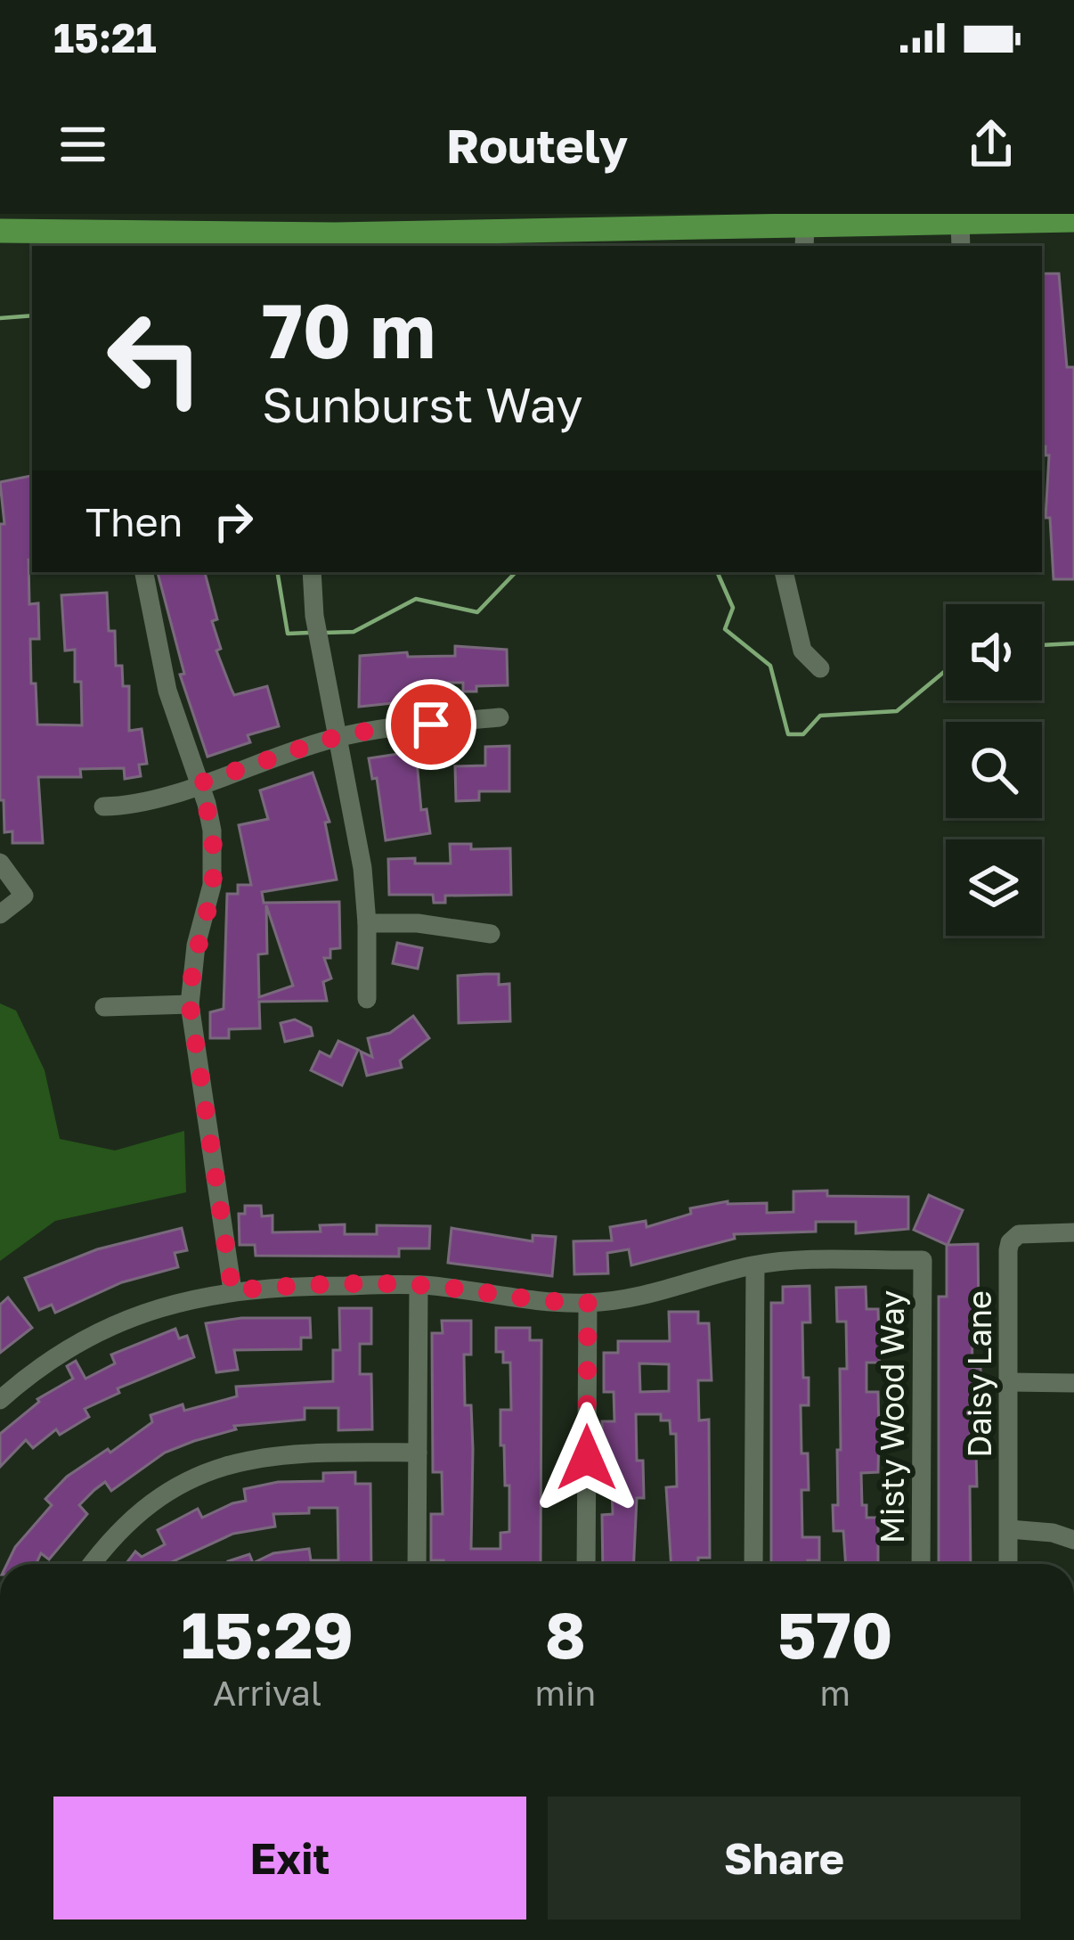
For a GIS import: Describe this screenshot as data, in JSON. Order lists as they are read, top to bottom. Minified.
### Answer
{"streets":{"street":["Daisy Lane","Misty Wood Way"]},"page":{"status":"15:21","header":"Routely","turn":["70 m","Sunburst Way"],"then":"Then","eta":["15:29","Arrival","8","min","570","m"],"buttons":["Exit","Share"]}}
